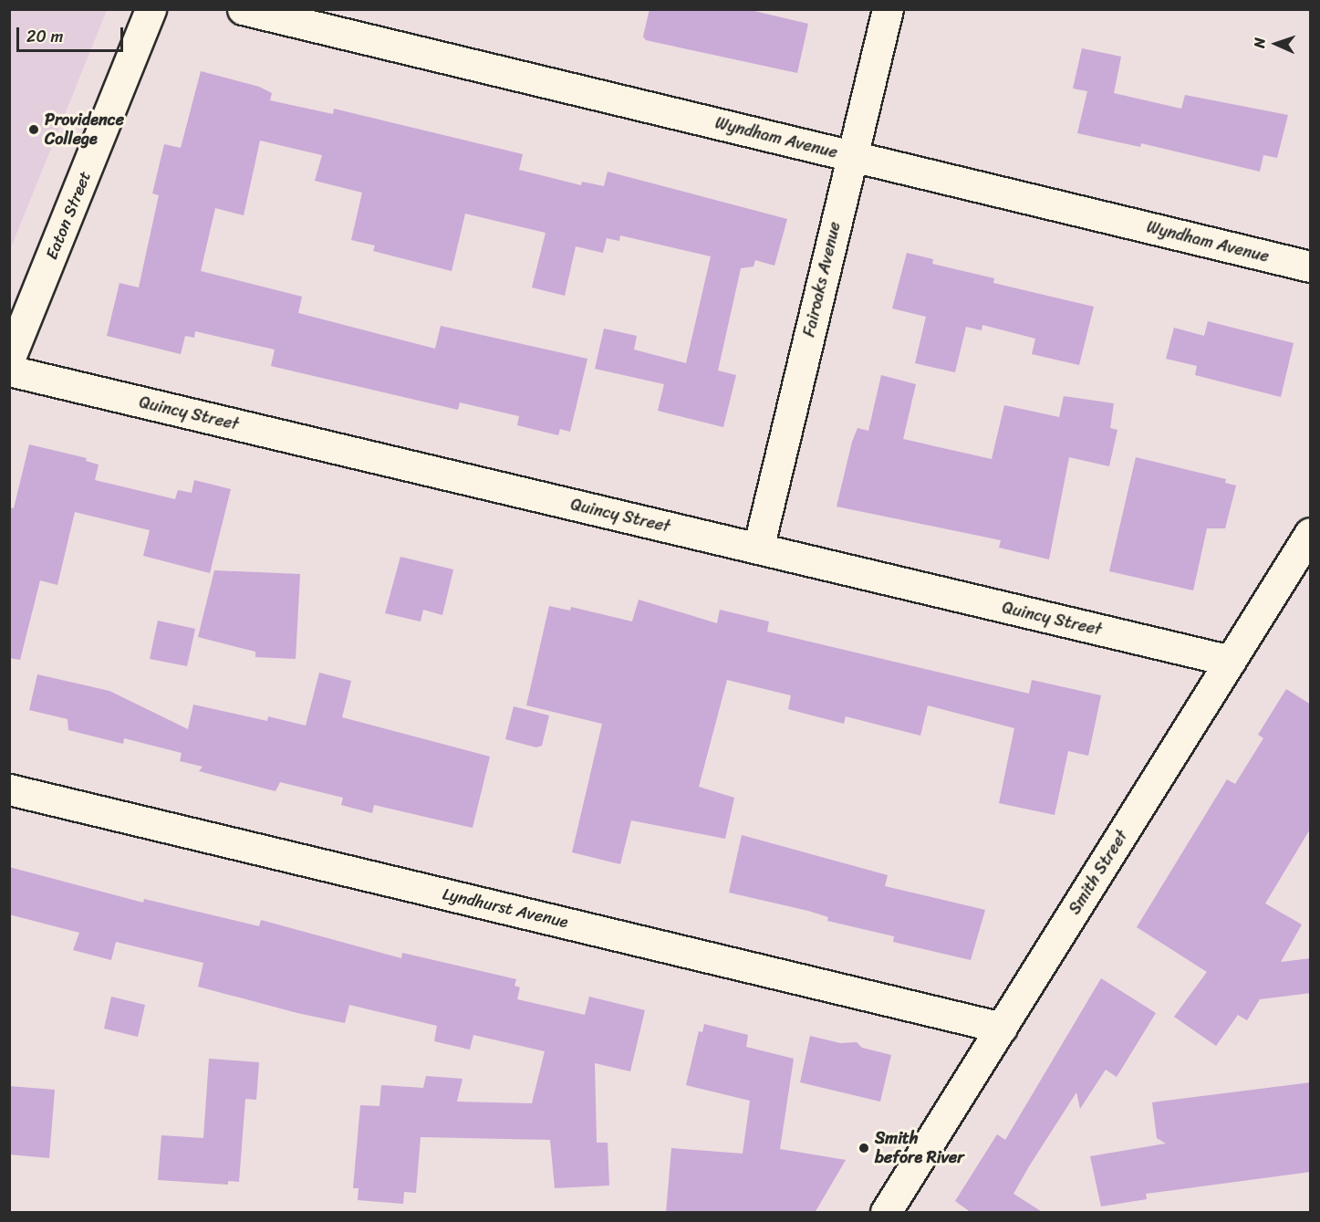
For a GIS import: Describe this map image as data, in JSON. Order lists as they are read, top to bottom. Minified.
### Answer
{"streets":{"street":["Wyndham Avenue","Eaton Street","Fairoaks Avenue","Quincy Street","Smith Street","Lyndhurst Avenue"]},"crossings":[["Wyndham Avenue","Fairoaks Avenue"],["Fairoaks Avenue","Quincy Street"],["Quincy Street","Smith Street"],["Smith Street","Lyndhurst Avenue"]],"places":["Providence College","Smith before River"],"scale_bar":"20 m","north":"left"}
